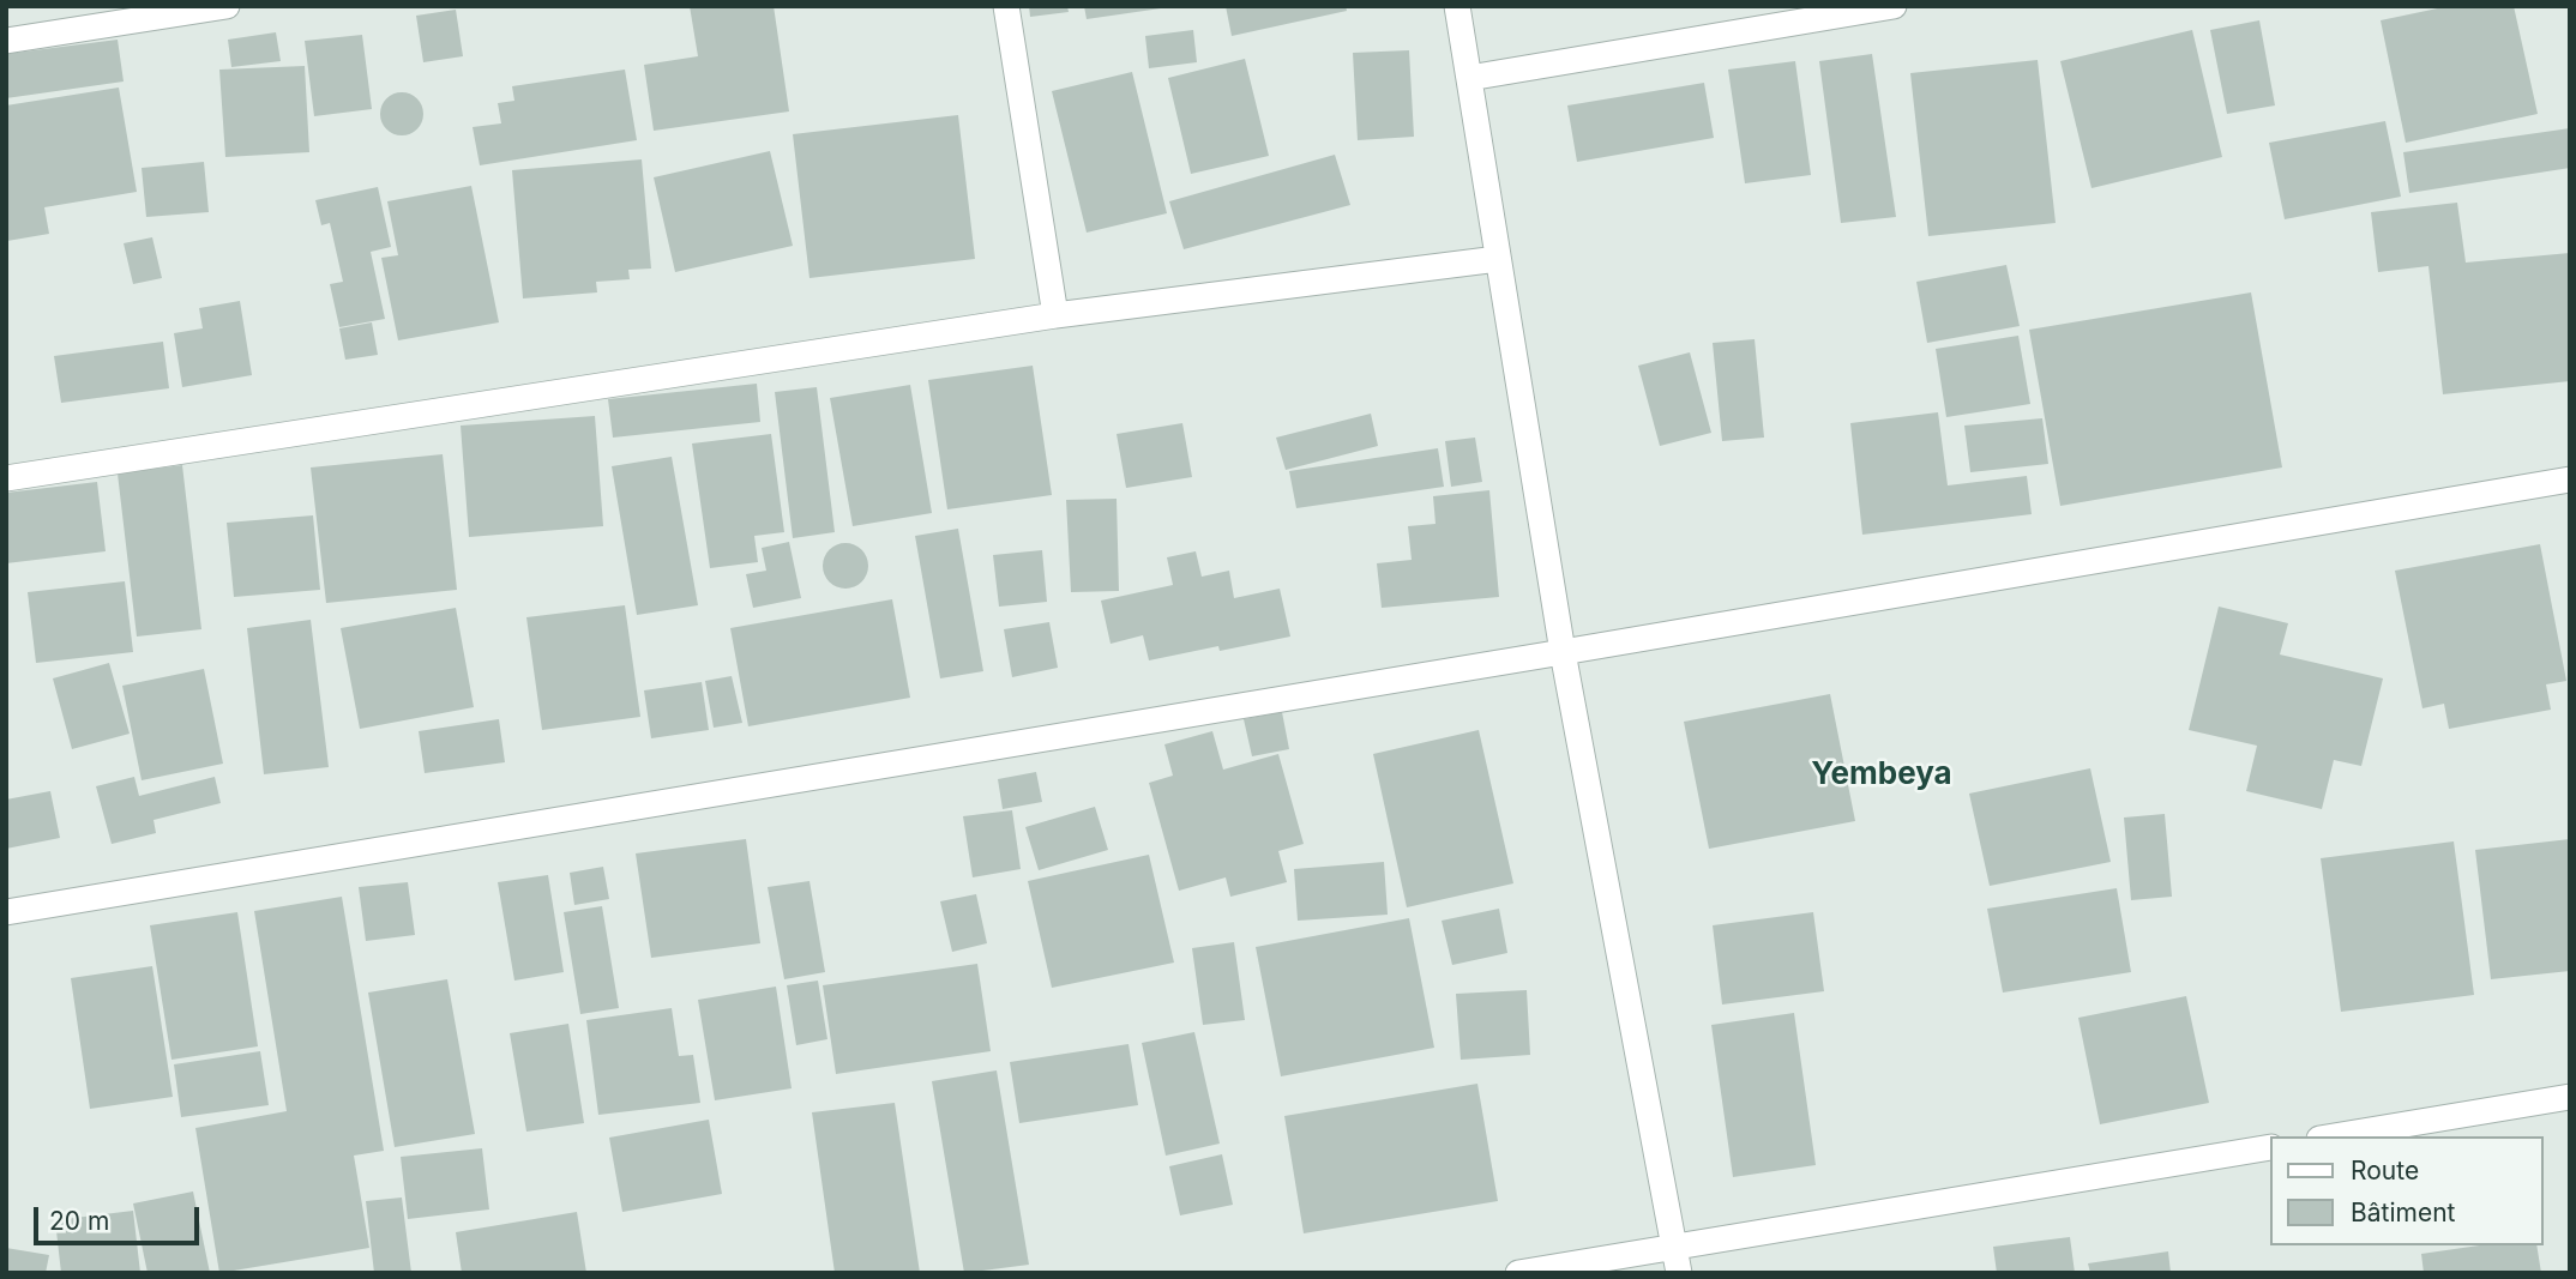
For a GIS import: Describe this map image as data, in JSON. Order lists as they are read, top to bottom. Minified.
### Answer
{"districts":["Yembeya"],"legend":["Route","Bâtiment"],"scale_bar":"20 m"}
